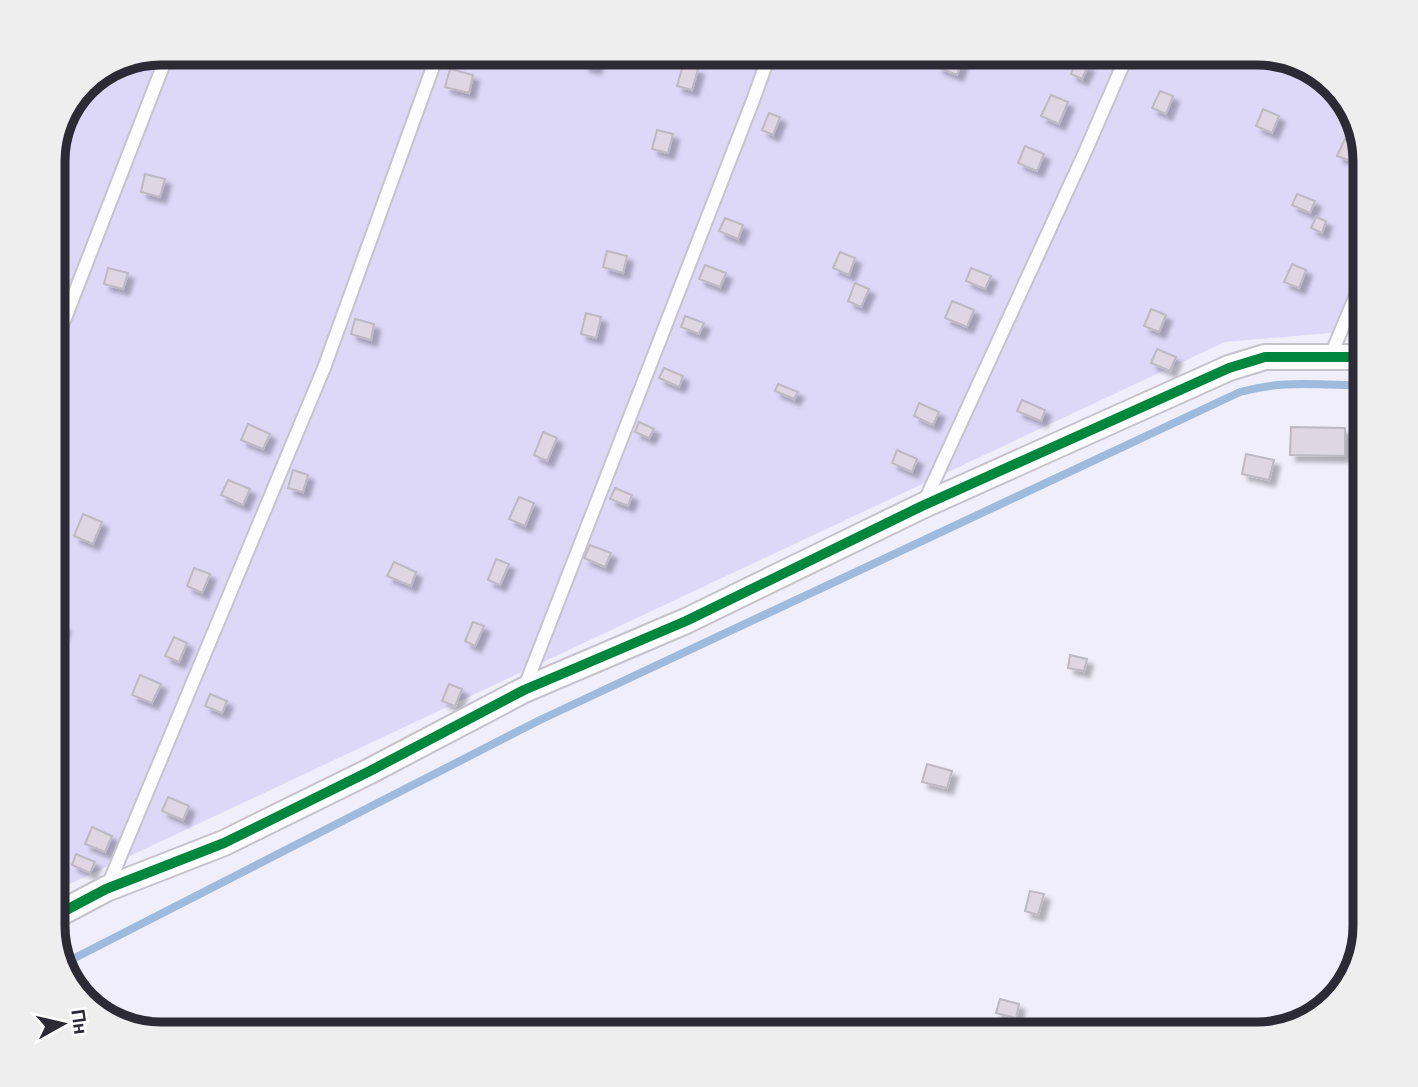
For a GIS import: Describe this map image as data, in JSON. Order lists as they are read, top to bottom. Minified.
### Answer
{"north":"right"}
